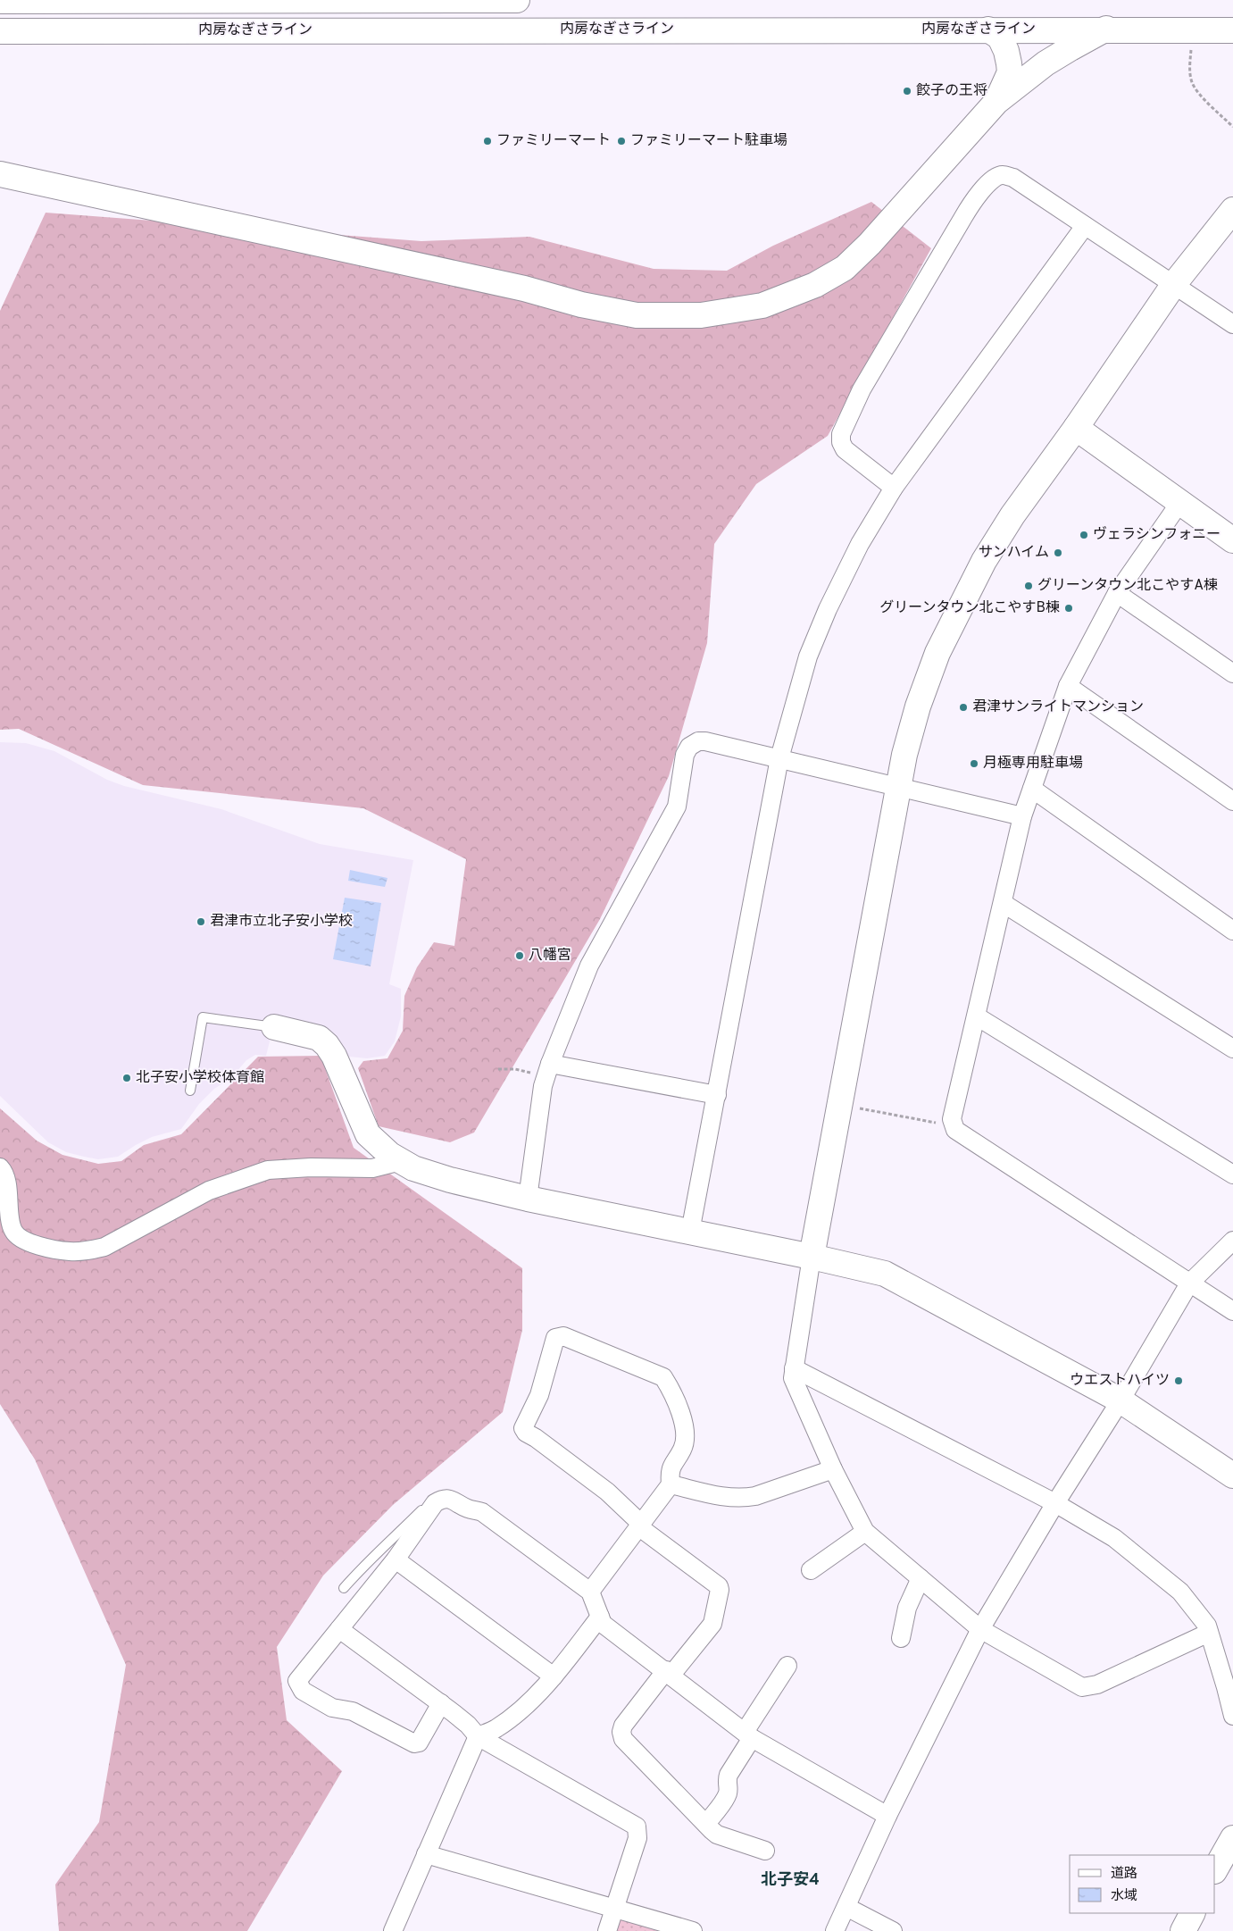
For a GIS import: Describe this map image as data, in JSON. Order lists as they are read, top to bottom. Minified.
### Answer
{"streets":{"main road":["内房なぎさライン"]},"districts":["北子安4"],"places":["餃子の王将","ファミリーマート","ファミリーマート駐車場","ヴェラシンフォニー","サンハイム","グリーンタウン北こやすA棟","グリーンタウン北こやすB棟","君津サンライトマンション","月極専用駐車場","君津市立北子安小学校","八幡宮","北子安小学校体育館","ウエストハイツ"],"legend":["道路","水域"]}
